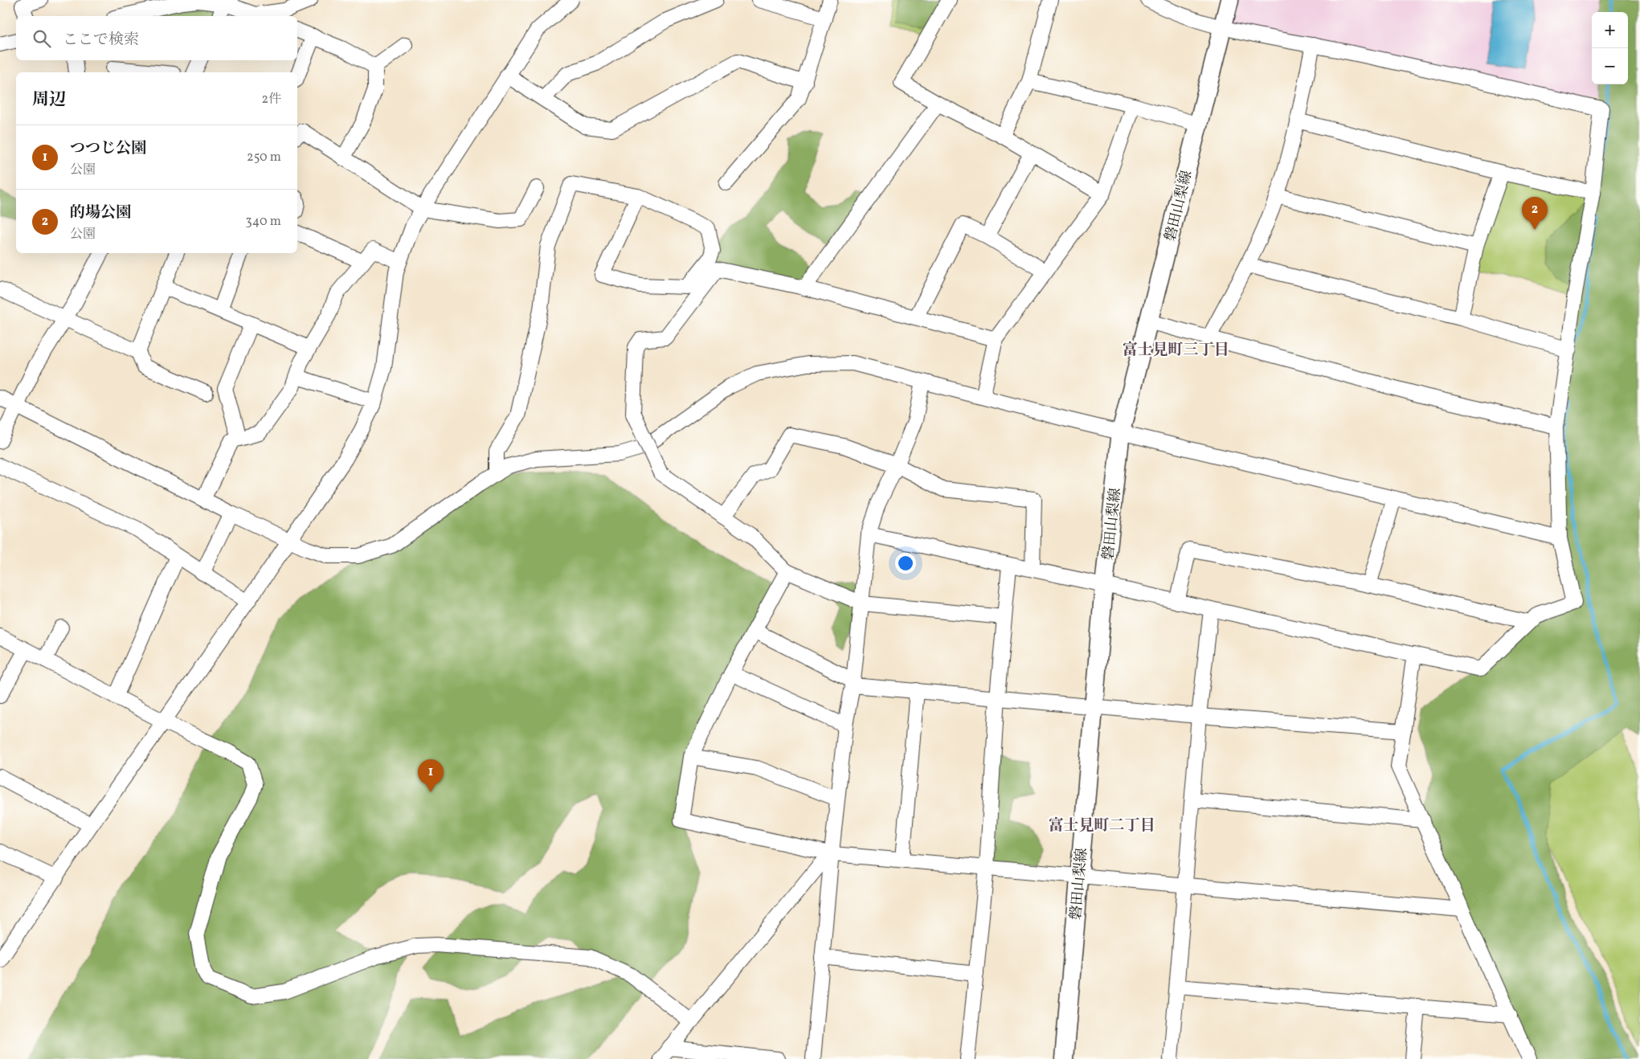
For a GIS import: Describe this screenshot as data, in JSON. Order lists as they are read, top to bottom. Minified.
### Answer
{"streets":{"main road":["磐田山梨線"]},"districts":["富士見町三丁目","富士見町二丁目"],"page":{"map_buttons":["+","−"],"search":"ここで検索","heading":["周辺","2件"],"list":[{"mark":"1","name":"つつじ公園","note":"公園","value":"250 m"},{"mark":"2","name":"的場公園","note":"公園","value":"340 m"}],"pins":["2","1"]}}
